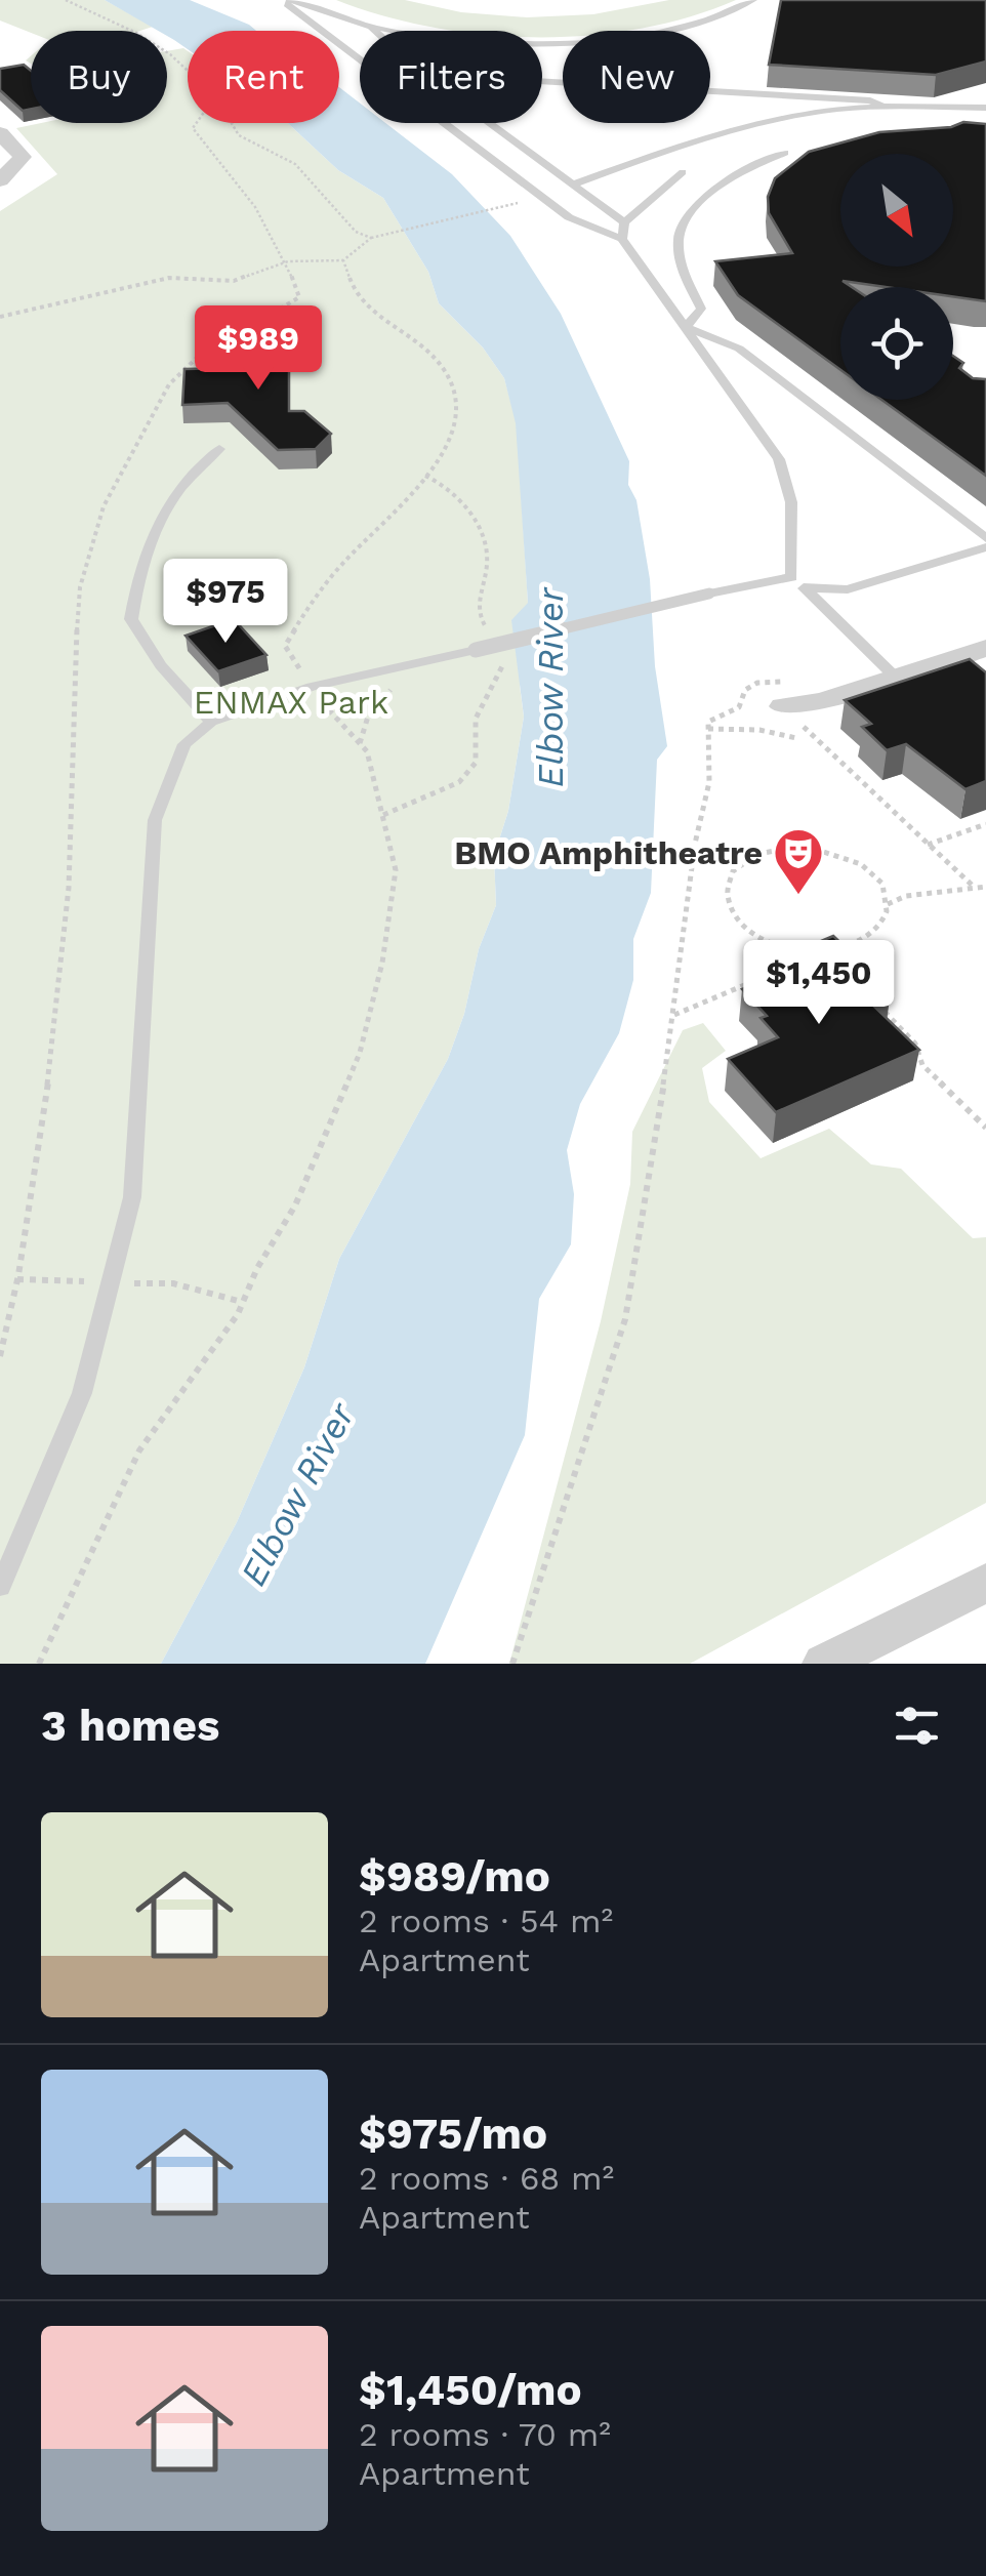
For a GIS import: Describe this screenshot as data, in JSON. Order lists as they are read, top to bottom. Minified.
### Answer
{"water":["Elbow River"],"parks":["ENMAX Park"],"places":{"theatre":["BMO Amphitheatre"]},"north":"bottom right","page":{"chip":["Buy","Rent","Filters","New"],"price":["$989","$975","$1,450"],"heading":"3 homes","list":[{"name":"$989/mo","note":"2 rooms · 54 m² · Apartment"},{"name":"$975/mo","note":"2 rooms · 68 m² · Apartment"},{"name":"$1,450/mo","note":"2 rooms · 70 m² · Apartment"}]}}
